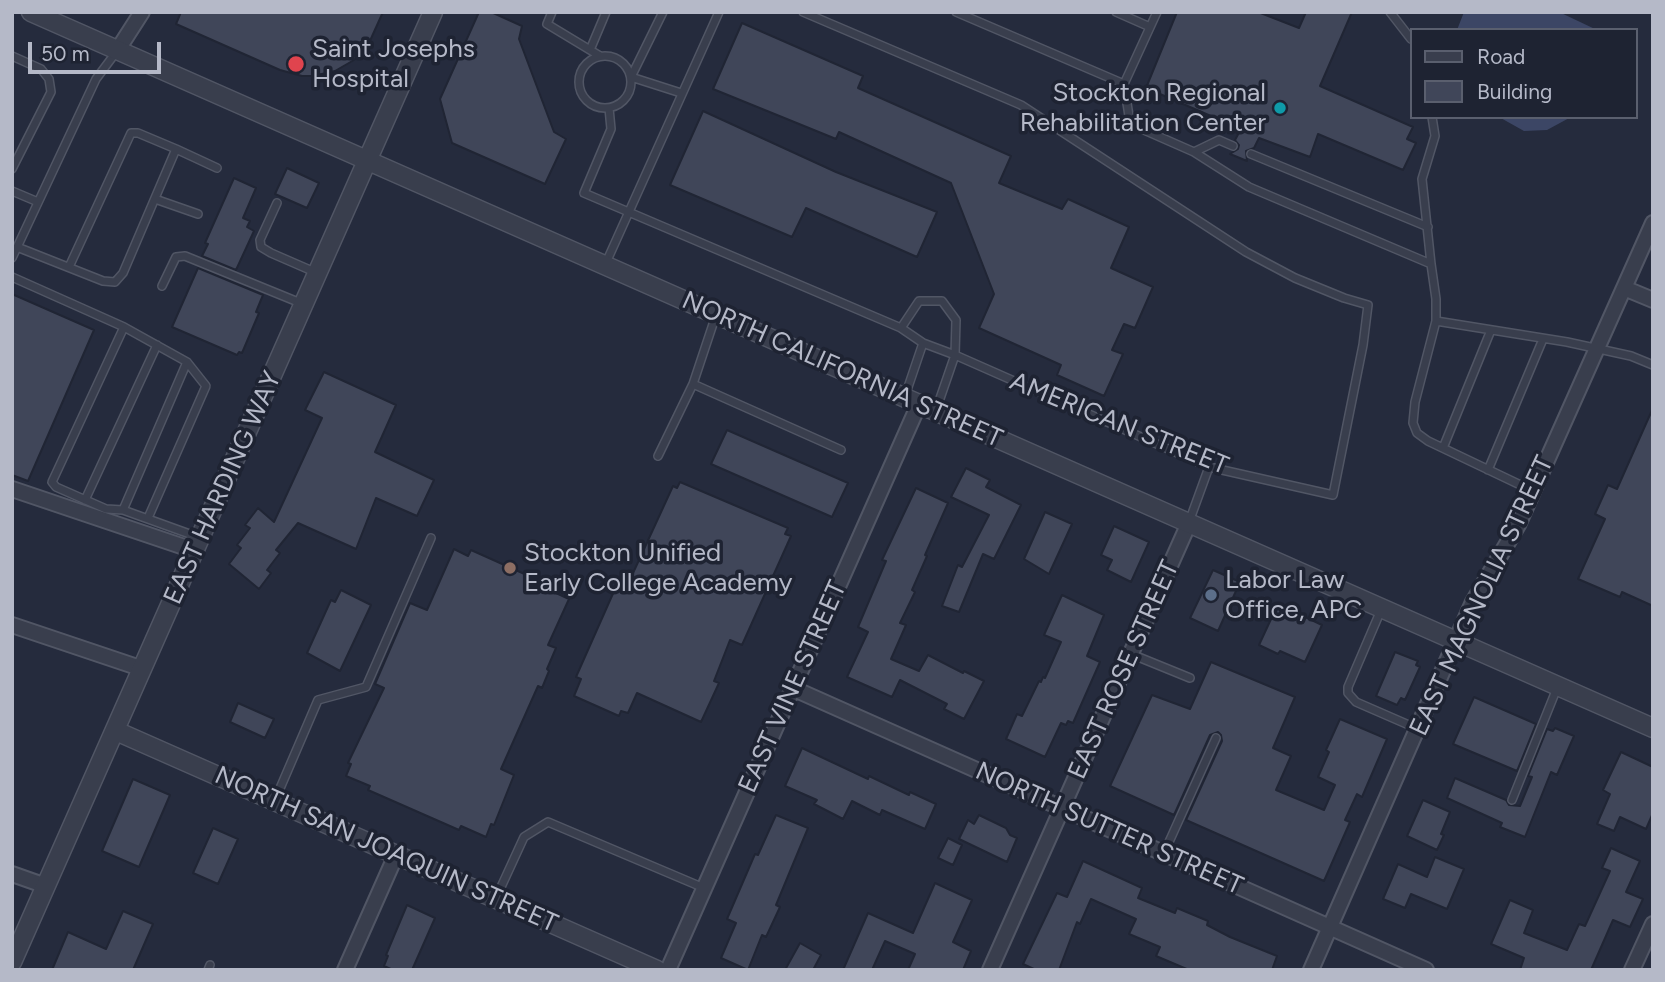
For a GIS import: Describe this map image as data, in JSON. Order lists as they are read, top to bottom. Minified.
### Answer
{"streets":{"street":["NORTH CALIFORNIA STREET","EAST HARDING WAY","EAST MAGNOLIA STREET","EAST ROSE STREET","EAST VINE STREET","NORTH SUTTER STREET","NORTH SAN JOAQUIN STREET"],"lane":["AMERICAN STREET"]},"crossings":[["NORTH CALIFORNIA STREET","EAST HARDING WAY"],["NORTH CALIFORNIA STREET","EAST MAGNOLIA STREET"],["NORTH CALIFORNIA STREET","EAST ROSE STREET"],["NORTH CALIFORNIA STREET","EAST VINE STREET"],["EAST HARDING WAY","NORTH SAN JOAQUIN STREET"],["EAST MAGNOLIA STREET","NORTH SUTTER STREET"],["EAST ROSE STREET","NORTH SUTTER STREET"],["EAST VINE STREET","NORTH SUTTER STREET"]],"places":["Saint Josephs Hospital","Stockton Regional Rehabilitation Center","Stockton Unified Early College Academy","Labor Law Office, APC"],"legend":["Road","Building"],"scale_bar":"50 m"}
